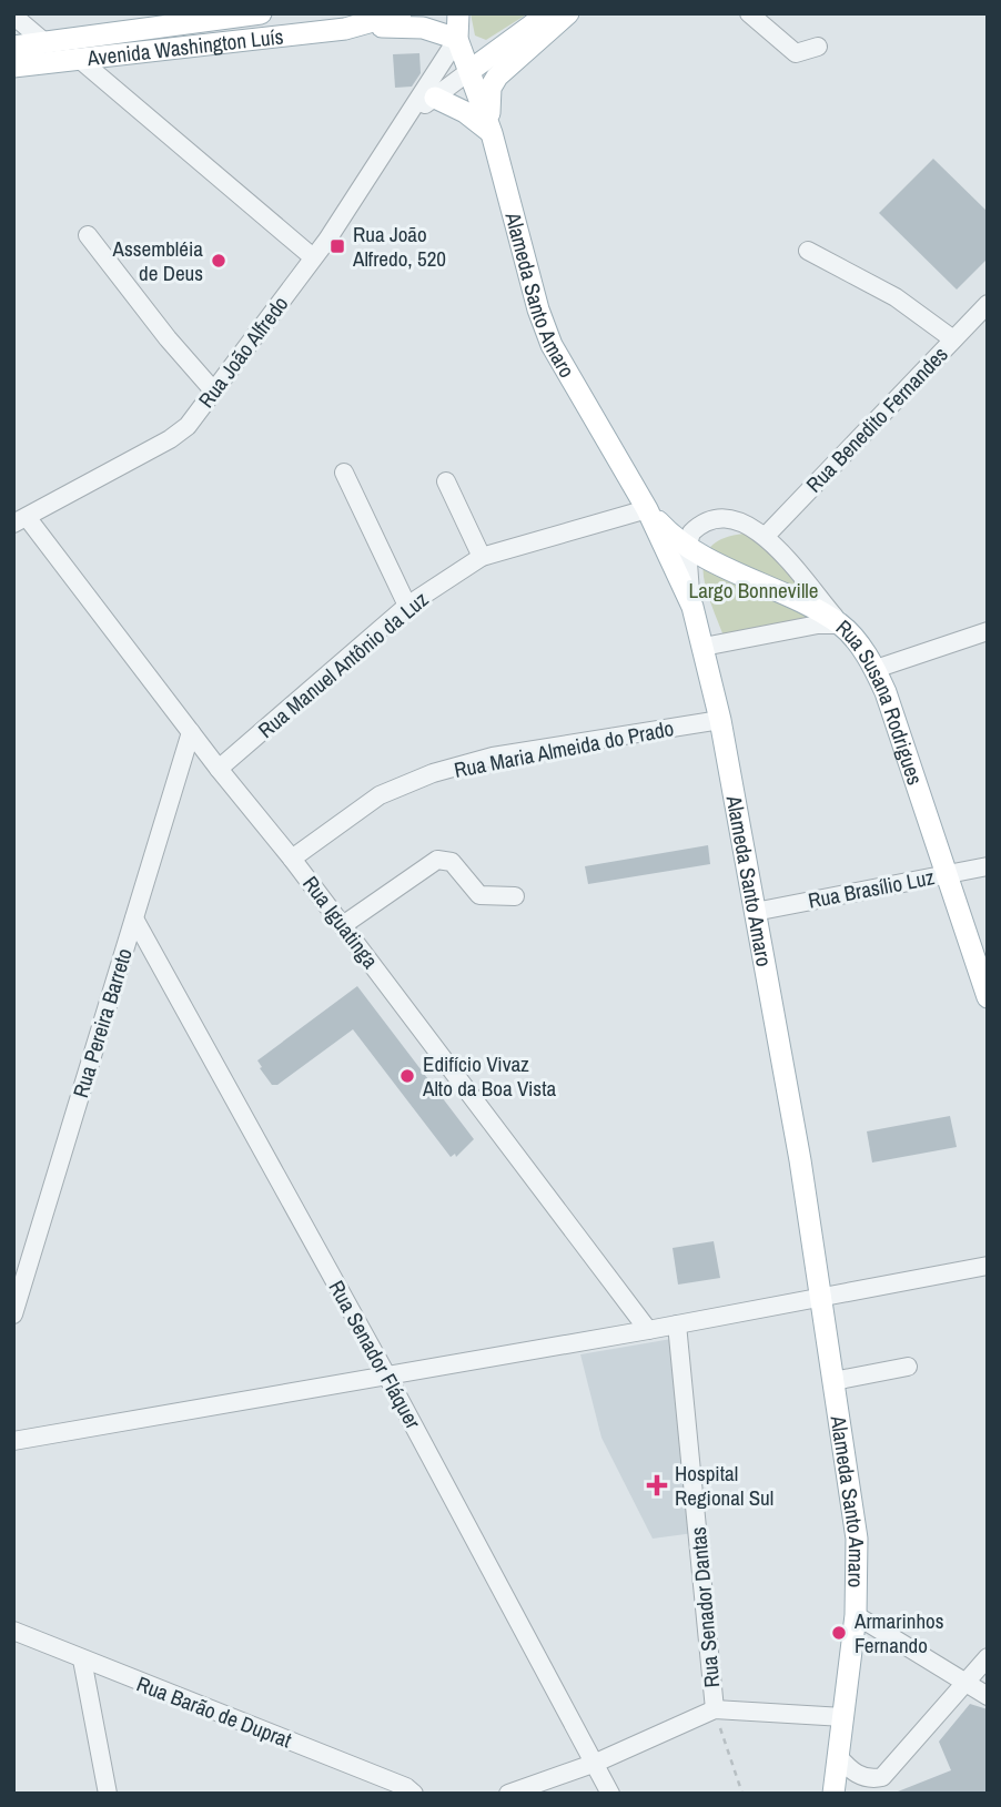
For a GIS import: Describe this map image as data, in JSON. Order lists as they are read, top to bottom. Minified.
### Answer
{"streets":{"main road":["Avenida Washington Luís","Alameda Santo Amaro","Rua Susana Rodrigues"],"street":["Rua João Alfredo","Rua Benedito Fernandes","Rua Manuel Antônio da Luz","Rua Maria Almeida do Prado","Rua Brasílio Luz","Rua Iguatinga","Rua Pereira Barreto","Rua Senador Fláquer","Rua Senador Dantas","Rua Barão de Duprat"]},"crossings":[["Alameda Santo Amaro","Rua João Alfredo"],["Alameda Santo Amaro","Rua Manuel Antônio da Luz"],["Alameda Santo Amaro","Rua Susana Rodrigues"],["Alameda Santo Amaro","Rua Maria Almeida do Prado"],["Alameda Santo Amaro","Rua Brasílio Luz"],["Rua João Alfredo","Rua Iguatinga"],["Rua Manuel Antônio da Luz","Rua Susana Rodrigues"],["Rua Manuel Antônio da Luz","Rua Iguatinga"],["Rua Susana Rodrigues","Rua Brasílio Luz"],["Rua Maria Almeida do Prado","Rua Iguatinga"],["Rua Iguatinga","Rua Pereira Barreto"],["Rua Pereira Barreto","Rua Senador Fláquer"]],"parks":["Largo Bonneville"],"places":{"transit":["Rua João Alfredo, 520"],"other":["Assembléia de Deus","Edifício Vivaz Alto da Boa Vista","Armarinhos Fernando"],"health":["Hospital Regional Sul"]}}
